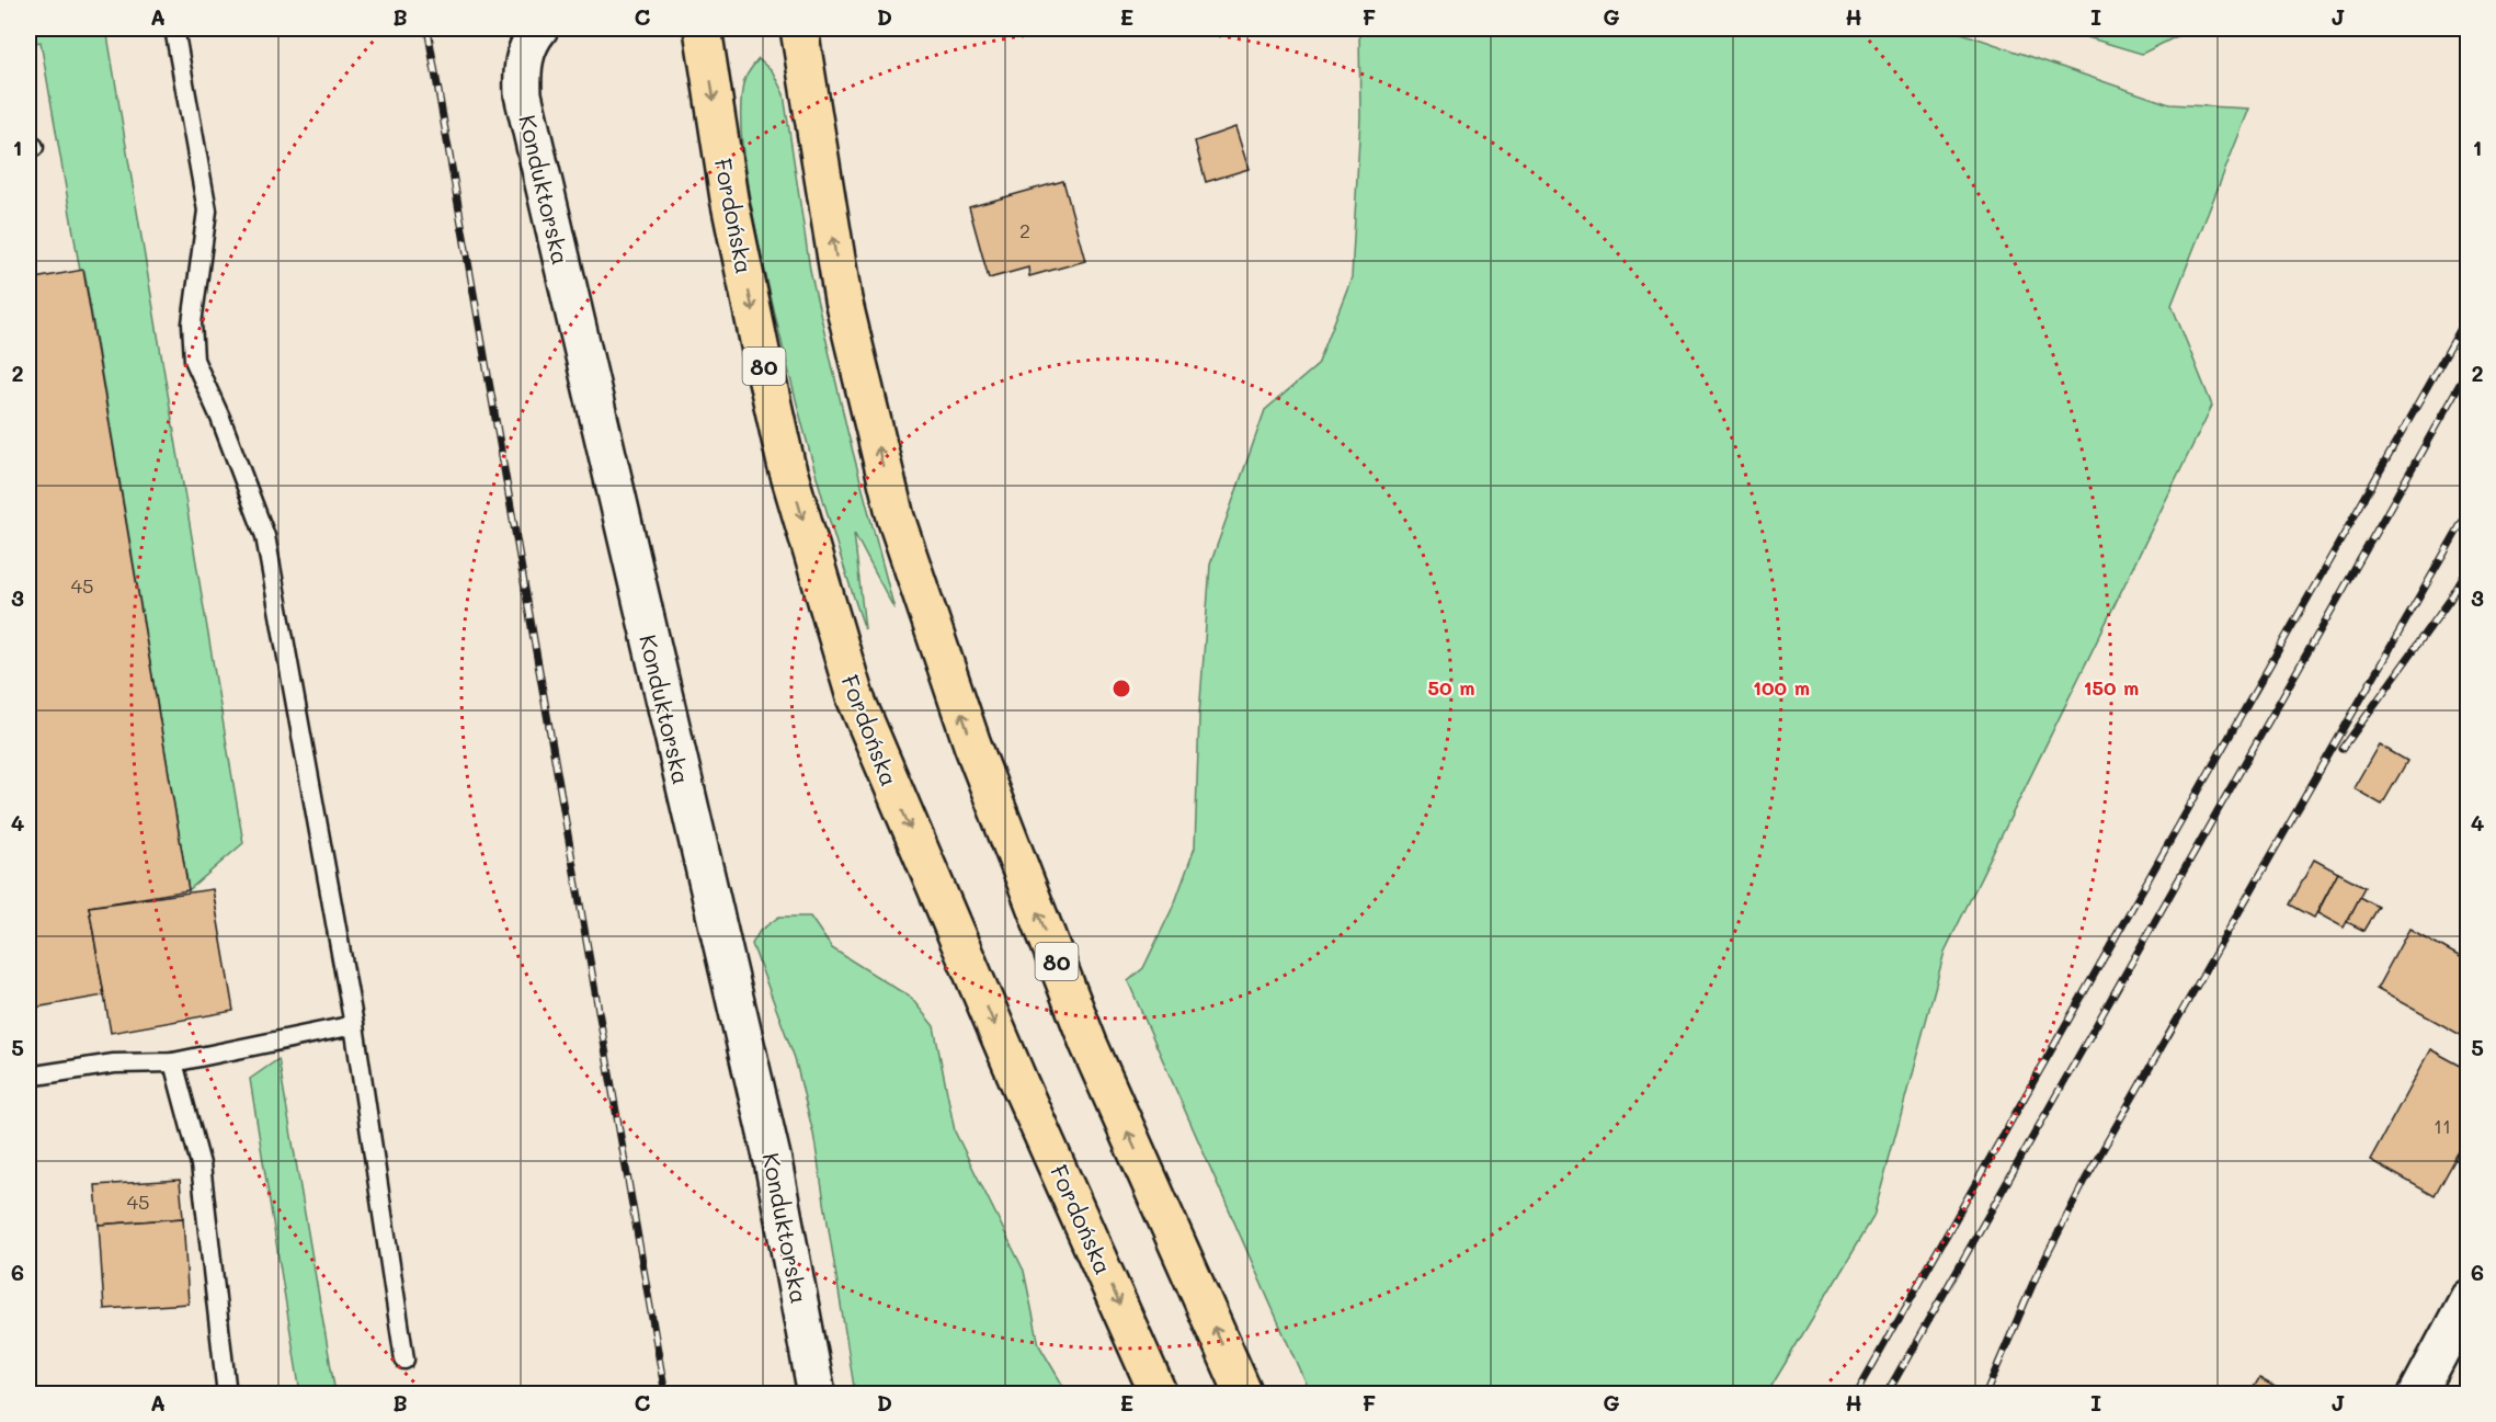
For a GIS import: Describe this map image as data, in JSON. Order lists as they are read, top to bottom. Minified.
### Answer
{"streets":{"main road":["Fordońska","80"],"street":["Konduktorska"]},"house_numbers":["2","45","11","45"],"grid":{"columns":["A","B","C","D","E","F","G","H","I","J"],"rows":["1","2","3","4","5","6"]},"rings":["50 m","100 m","150 m"]}
